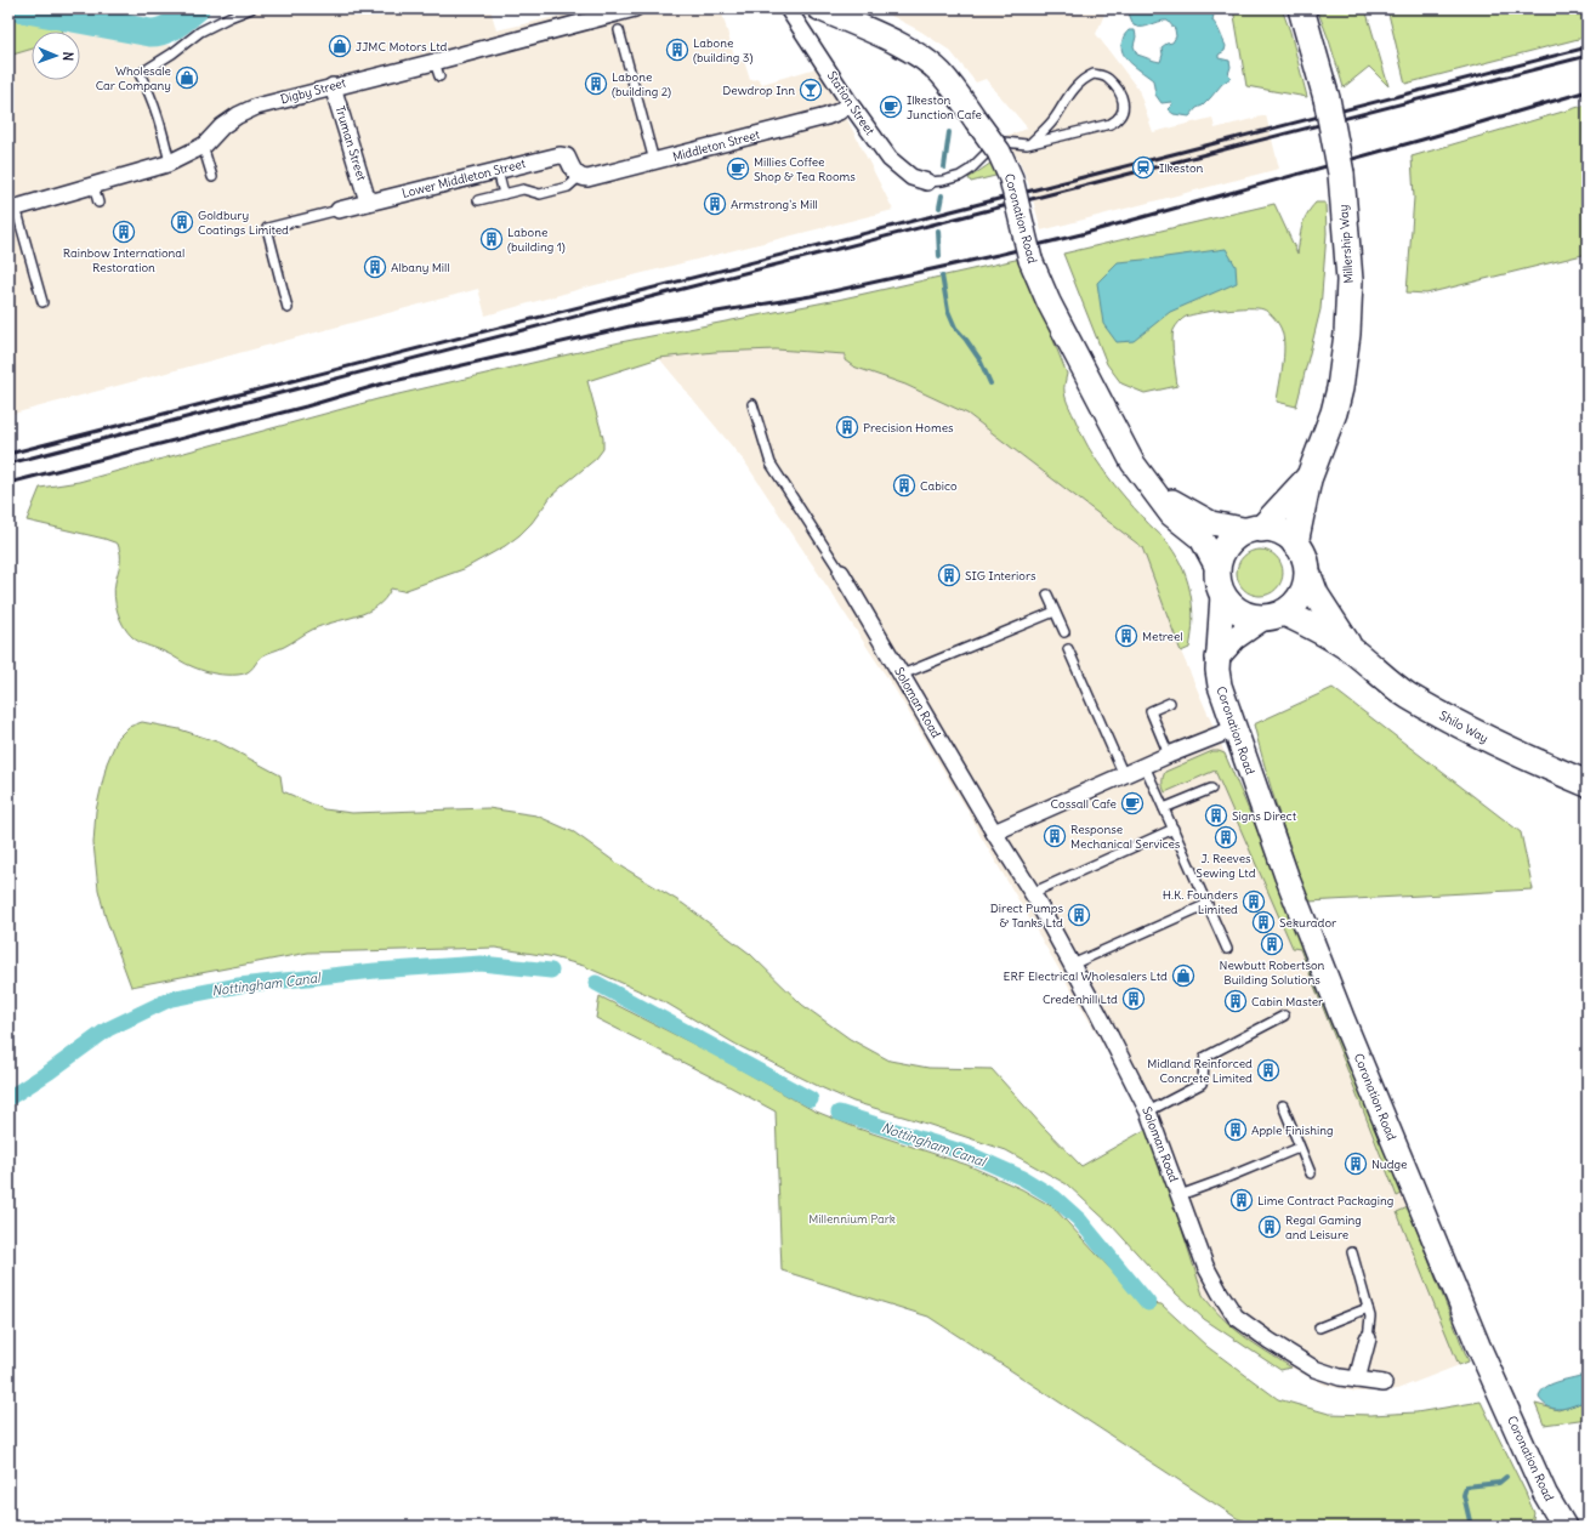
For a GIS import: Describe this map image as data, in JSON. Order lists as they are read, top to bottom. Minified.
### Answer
{"streets":{"main road":["Millership Way","Shilo Way"],"street":["Digby Street","Station Street","Truman Street","Middleton Street","Lower Middleton Street","Coronation Road","Soloman Road"]},"crossings":[["Digby Street","Truman Street"],["Station Street","Middleton Street"],["Truman Street","Lower Middleton Street"],["Middleton Street","Lower Middleton Street"],["Coronation Road","Millership Way"],["Coronation Road","Shilo Way"],["Millership Way","Shilo Way"]],"water":["Nottingham Canal"],"parks":["Millennium Park"],"places":{"shop":["JJMC Motors Ltd","Wholesale Car Company","ERF Electrical Wholesalers Ltd"],"building":["Labone (building 3)","Labone (building 2)","Armstrong's Mill","Goldbury Coatings Limited","Rainbow International Restoration","Labone (building 1)","Albany Mill","Precision Homes","Cabico","SIG Interiors","Metreel","Signs Direct","Response Mechanical Services","J. Reeves Sewing Ltd","H.K. Founders Limited","Direct Pumps & Tanks Ltd","Sekurador","Newbutt Robertson Building Solutions","Credenhill Ltd","Cabin Master","Midland Reinforced Concrete Limited","Apple Finishing","Nudge","Lime Contract Packaging","Regal Gaming and Leisure"],"bar":["Dewdrop Inn"],"cafe":["Ilkeston Junction Cafe","Millies Coffee Shop & Tea Rooms","Cossall Cafe"],"station":["Ilkeston"]},"north":"right"}
